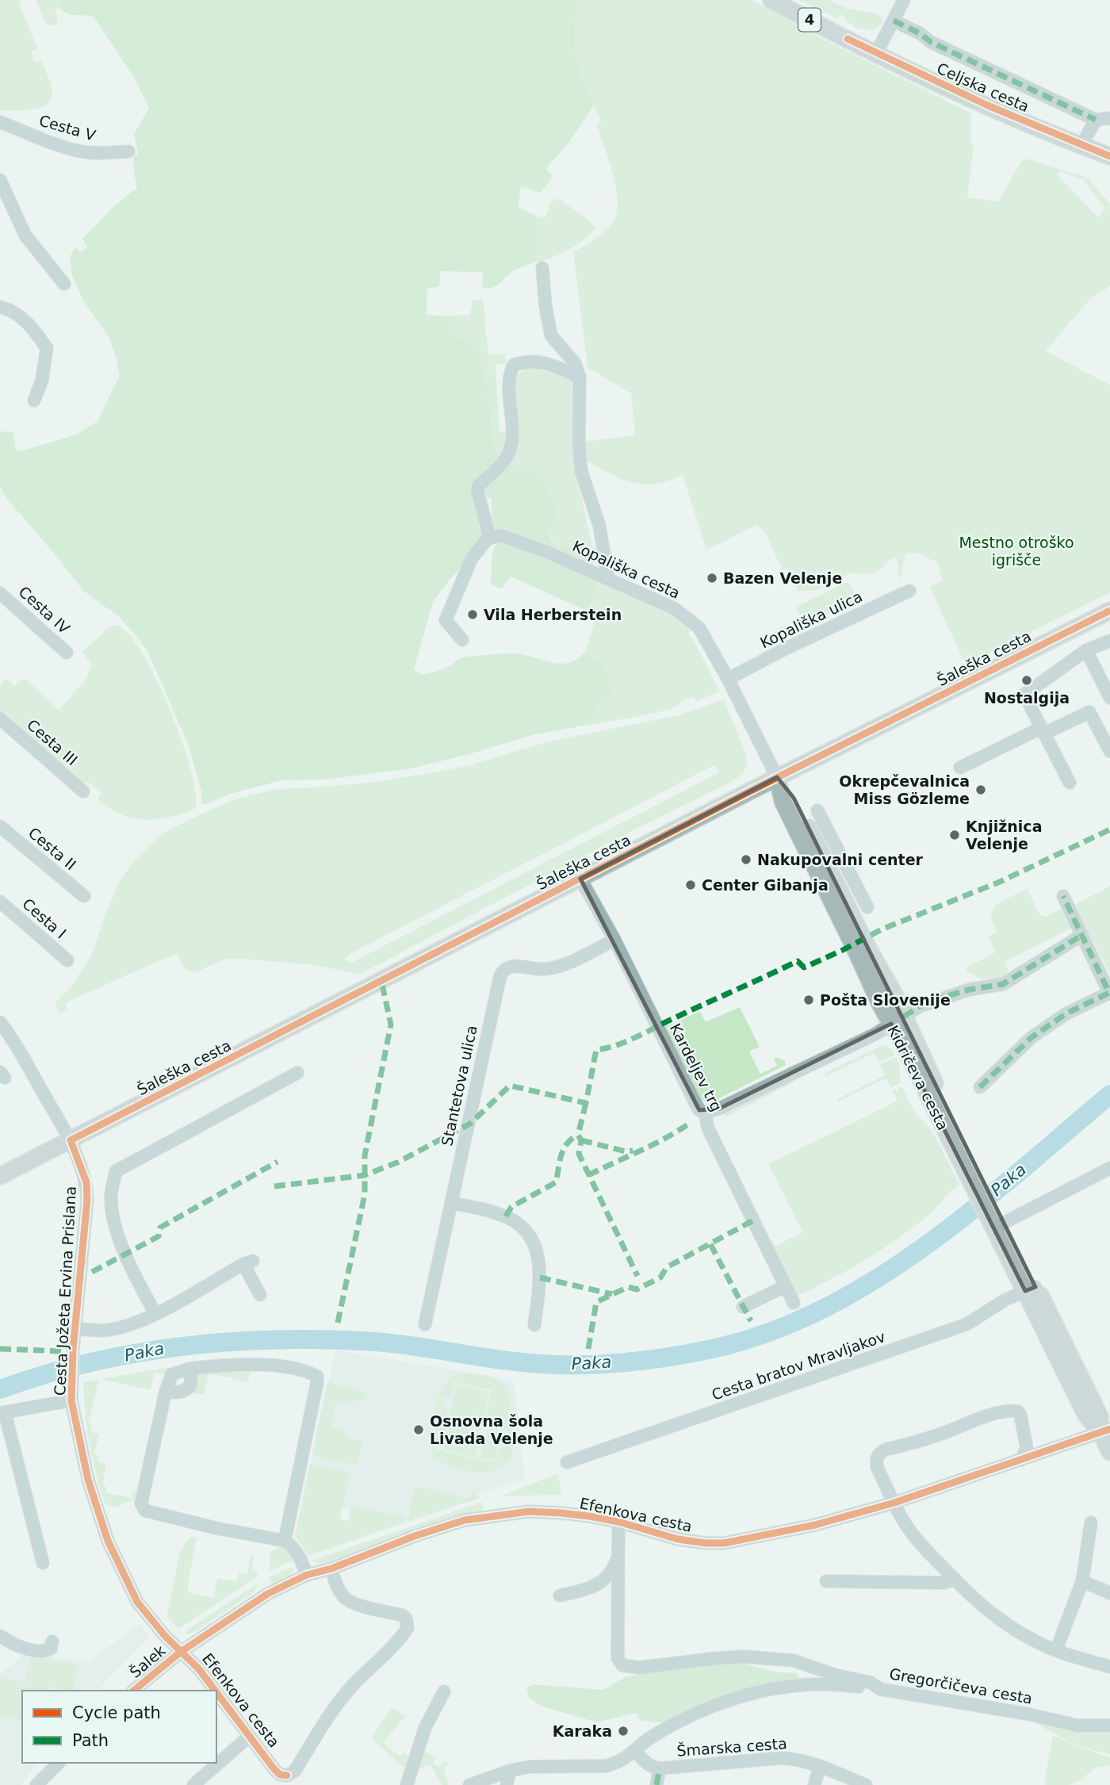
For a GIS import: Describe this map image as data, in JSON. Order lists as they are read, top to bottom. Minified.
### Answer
{"streets":{"main road":["4","Celjska cesta","Šaleška cesta","Kidričeva cesta"],"street":["Cesta V","Kopališka cesta","Cesta IV","Kopališka ulica","Cesta III","Cesta II","Cesta I","Kardeljev trg","Stantetova ulica","Cesta Jožeta Ervina Prislana","Cesta bratov Mravljakov","Efenkova cesta","Šalek","Gregorčičeva cesta","Šmarska cesta"]},"crossings":[["Kopališka cesta","Kopališka ulica"],["Kopališka cesta","Šaleška cesta"],["Kopališka cesta","Kidričeva cesta"],["Šaleška cesta","Kardeljev trg"],["Šaleška cesta","Kidričeva cesta"],["Šaleška cesta","Cesta Jožeta Ervina Prislana"],["Kardeljev trg","Stantetova ulica"],["Kidričeva cesta","Cesta bratov Mravljakov"],["Kidričeva cesta","Efenkova cesta"],["Cesta Jožeta Ervina Prislana","Efenkova cesta"],["Cesta Jožeta Ervina Prislana","Šalek"],["Efenkova cesta","Šalek"],["Efenkova cesta","Gregorčičeva cesta"],["Gregorčičeva cesta","Šmarska cesta"]],"water":["Paka"],"parks":["Mestno otroško igrišče"],"places":["Bazen Velenje","Vila Herberstein","Nostalgija","Okrepčevalnica Miss Gözleme","Knjižnica Velenje","Nakupovalni center","Center Gibanja","Pošta Slovenije","Osnovna šola Livada Velenje","Karaka"],"legend":["Cycle path","Path"]}
